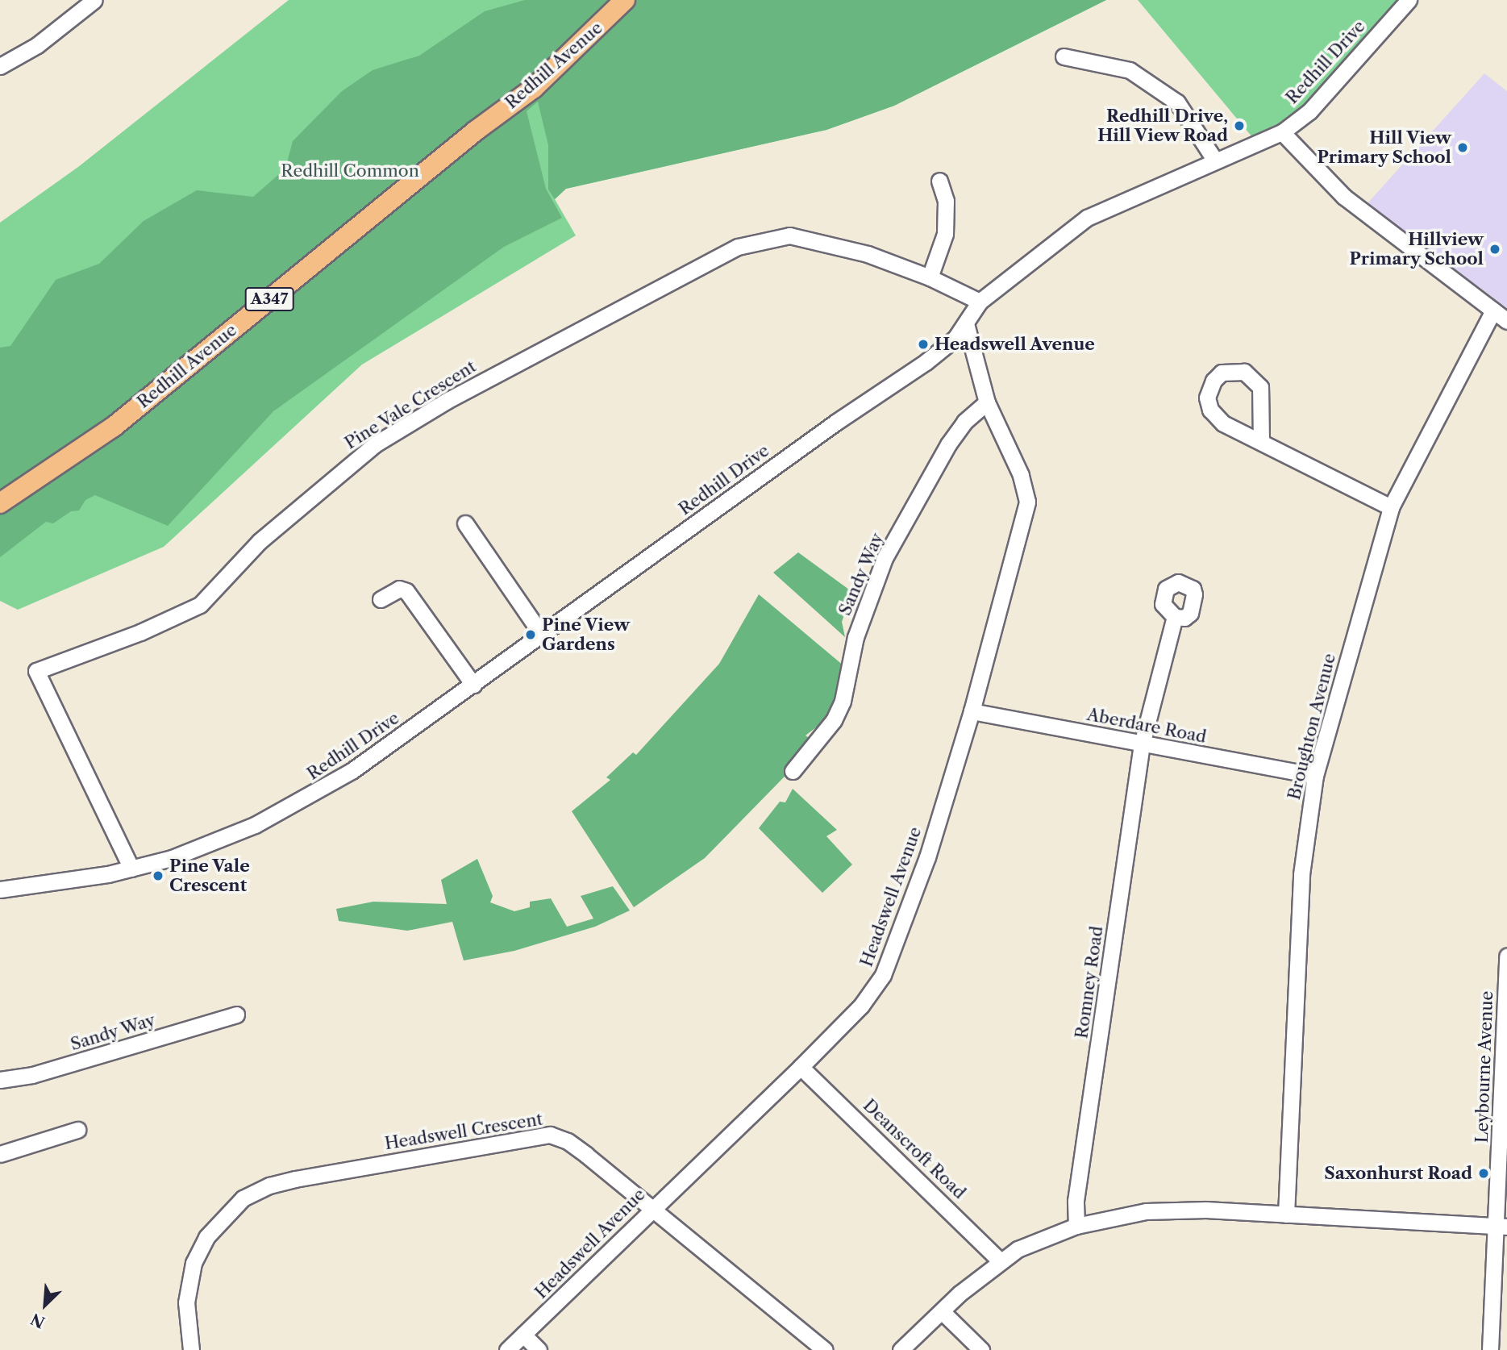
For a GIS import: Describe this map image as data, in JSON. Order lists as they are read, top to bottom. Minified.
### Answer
{"streets":{"main road":["Redhill Avenue","A347"],"street":["Redhill Drive","Pine Vale Crescent","Sandy Way","Aberdare Road","Broughton Avenue","Headswell Avenue","Romney Road","Leybourne Avenue","Headswell Crescent","Deanscroft Road"]},"crossings":[["Redhill Drive","Pine Vale Crescent"],["Redhill Drive","Headswell Avenue"],["Sandy Way","Headswell Avenue"],["Aberdare Road","Broughton Avenue"],["Aberdare Road","Headswell Avenue"],["Aberdare Road","Romney Road"],["Headswell Avenue","Headswell Crescent"],["Headswell Avenue","Deanscroft Road"]],"parks":["Redhill Common"],"places":["Redhill Drive, Hill View Road","Hill View Primary School","Hillview Primary School","Headswell Avenue","Pine View Gardens","Pine Vale Crescent","Saxonhurst Road"],"north":"bottom left"}
